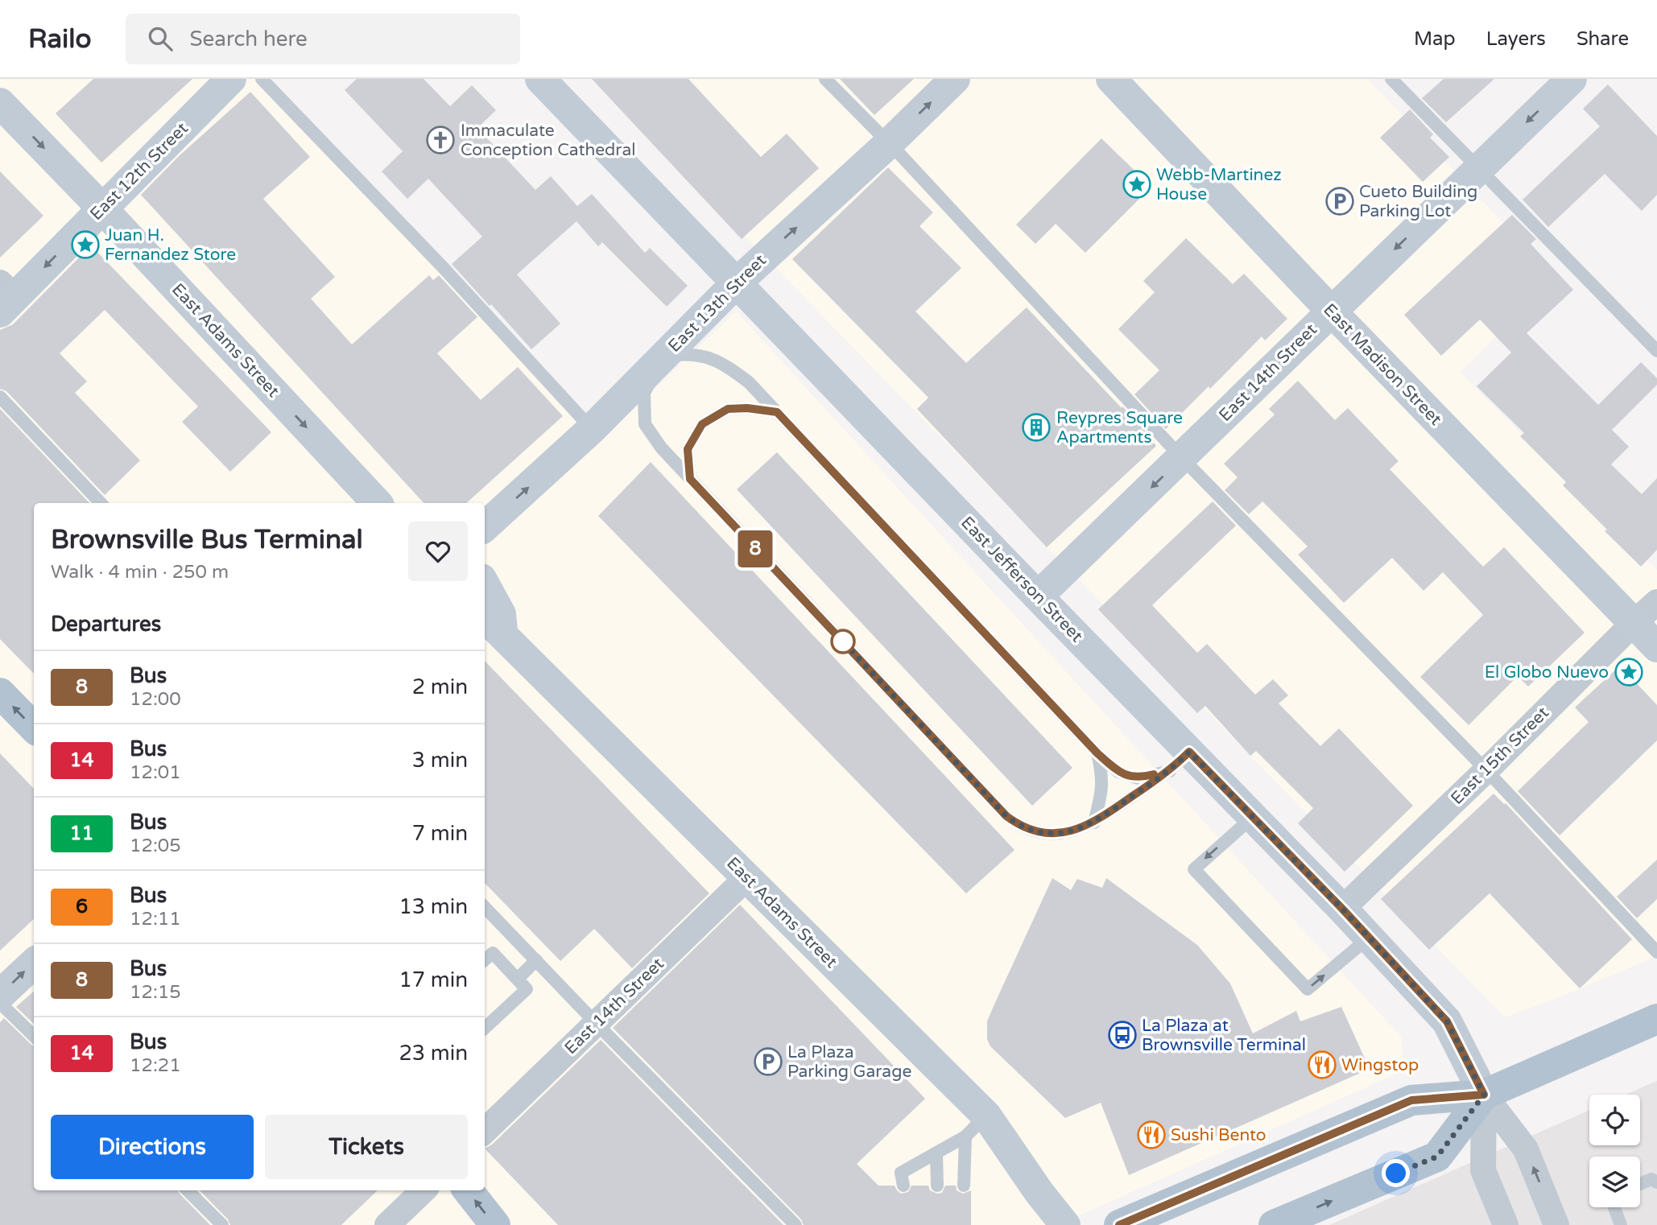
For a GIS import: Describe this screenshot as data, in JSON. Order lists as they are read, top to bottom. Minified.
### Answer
{"streets":{"street":["East 12th Street","East 13th Street","East Adams Street","East Madison Street","East 14th Street","East Jefferson Street","East 15th Street"]},"crossings":[["East 12th Street","East Adams Street"],["East 13th Street","East Jefferson Street"],["East Adams Street","East 14th Street"],["East Madison Street","East 14th Street"],["East Madison Street","East 15th Street"],["East 14th Street","East Jefferson Street"],["East Jefferson Street","East 15th Street"]],"one_way":["East 12th Street","East 13th Street","East Adams Street","East 14th Street"],"places":{"church":["Immaculate Conception Cathedral"],"place":["Webb-Martinez House","Juan H. Fernandez Store","El Globo Nuevo"],"parking":["Cueto Building Parking Lot","La Plaza Parking Garage"],"building":["Reypres Square Apartments"],"bus stop":["La Plaza at Brownsville Terminal"],"restaurant":["Wingstop","Sushi Bento"]},"lines":["bus line 8"],"page":{"header":"Railo","search":"Search here","nav":["Map","Layers","Share"],"on_map":"8","heading":[["Brownsville Bus Terminal","Walk · 4 min · 250 m"],"Departures"],"list":[{"mark":"8","name":"Bus","note":"12:00","value":"2 min"},{"mark":"14","name":"Bus","note":"12:01","value":"3 min"},{"mark":"11","name":"Bus","note":"12:05","value":"7 min"},{"mark":"6","name":"Bus","note":"12:11","value":"13 min"},{"mark":"8","name":"Bus","note":"12:15","value":"17 min"},{"mark":"14","name":"Bus","note":"12:21","value":"23 min"}],"buttons":["Directions","Tickets"]}}
